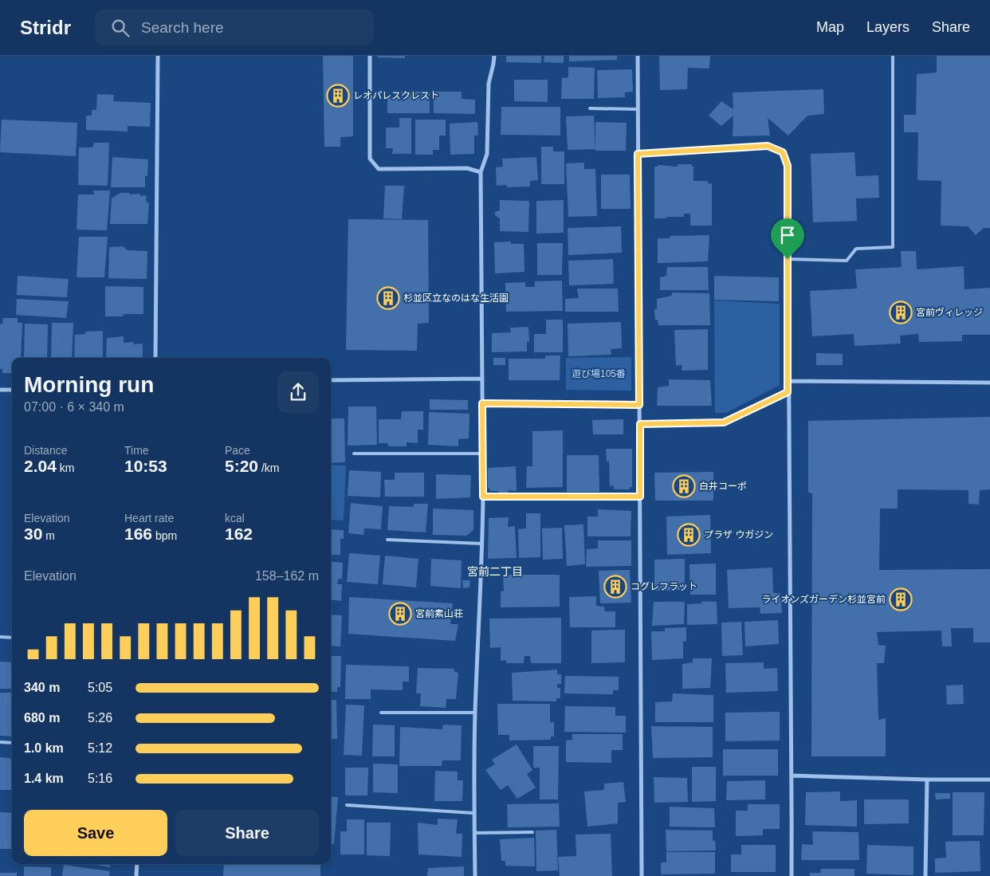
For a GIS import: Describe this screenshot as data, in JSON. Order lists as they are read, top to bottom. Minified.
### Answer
{"districts":["宮前二丁目"],"parks":["遊び場105番"],"places":{"building":["レオパレスクレスト","杉並区立なのはな生活園","宮前ヴィレッジ","白井コーポ","プラザ ウガジン","コグレフラット","ライオンズガーデン杉並宮前","宮前素山荘"]},"page":{"header":"Stridr","search":"Search here","nav":["Map","Layers","Share"],"heading":["Morning run","07:00 · 6 × 340 m"],"stats":[["Distance","2.04 km"],["Time","10:53"],["Pace","5:20 /km"],["Elevation","30 m"],["Heart rate","166 bpm"],["kcal","162"]],"chart":["Elevation","158–162 m"],"list":[{"name":"340 m","note":"5:05"},{"name":"680 m","note":"5:26"},{"name":"1.0 km","note":"5:12"},{"name":"1.4 km","note":"5:16"}],"buttons":["Save","Share"]}}
